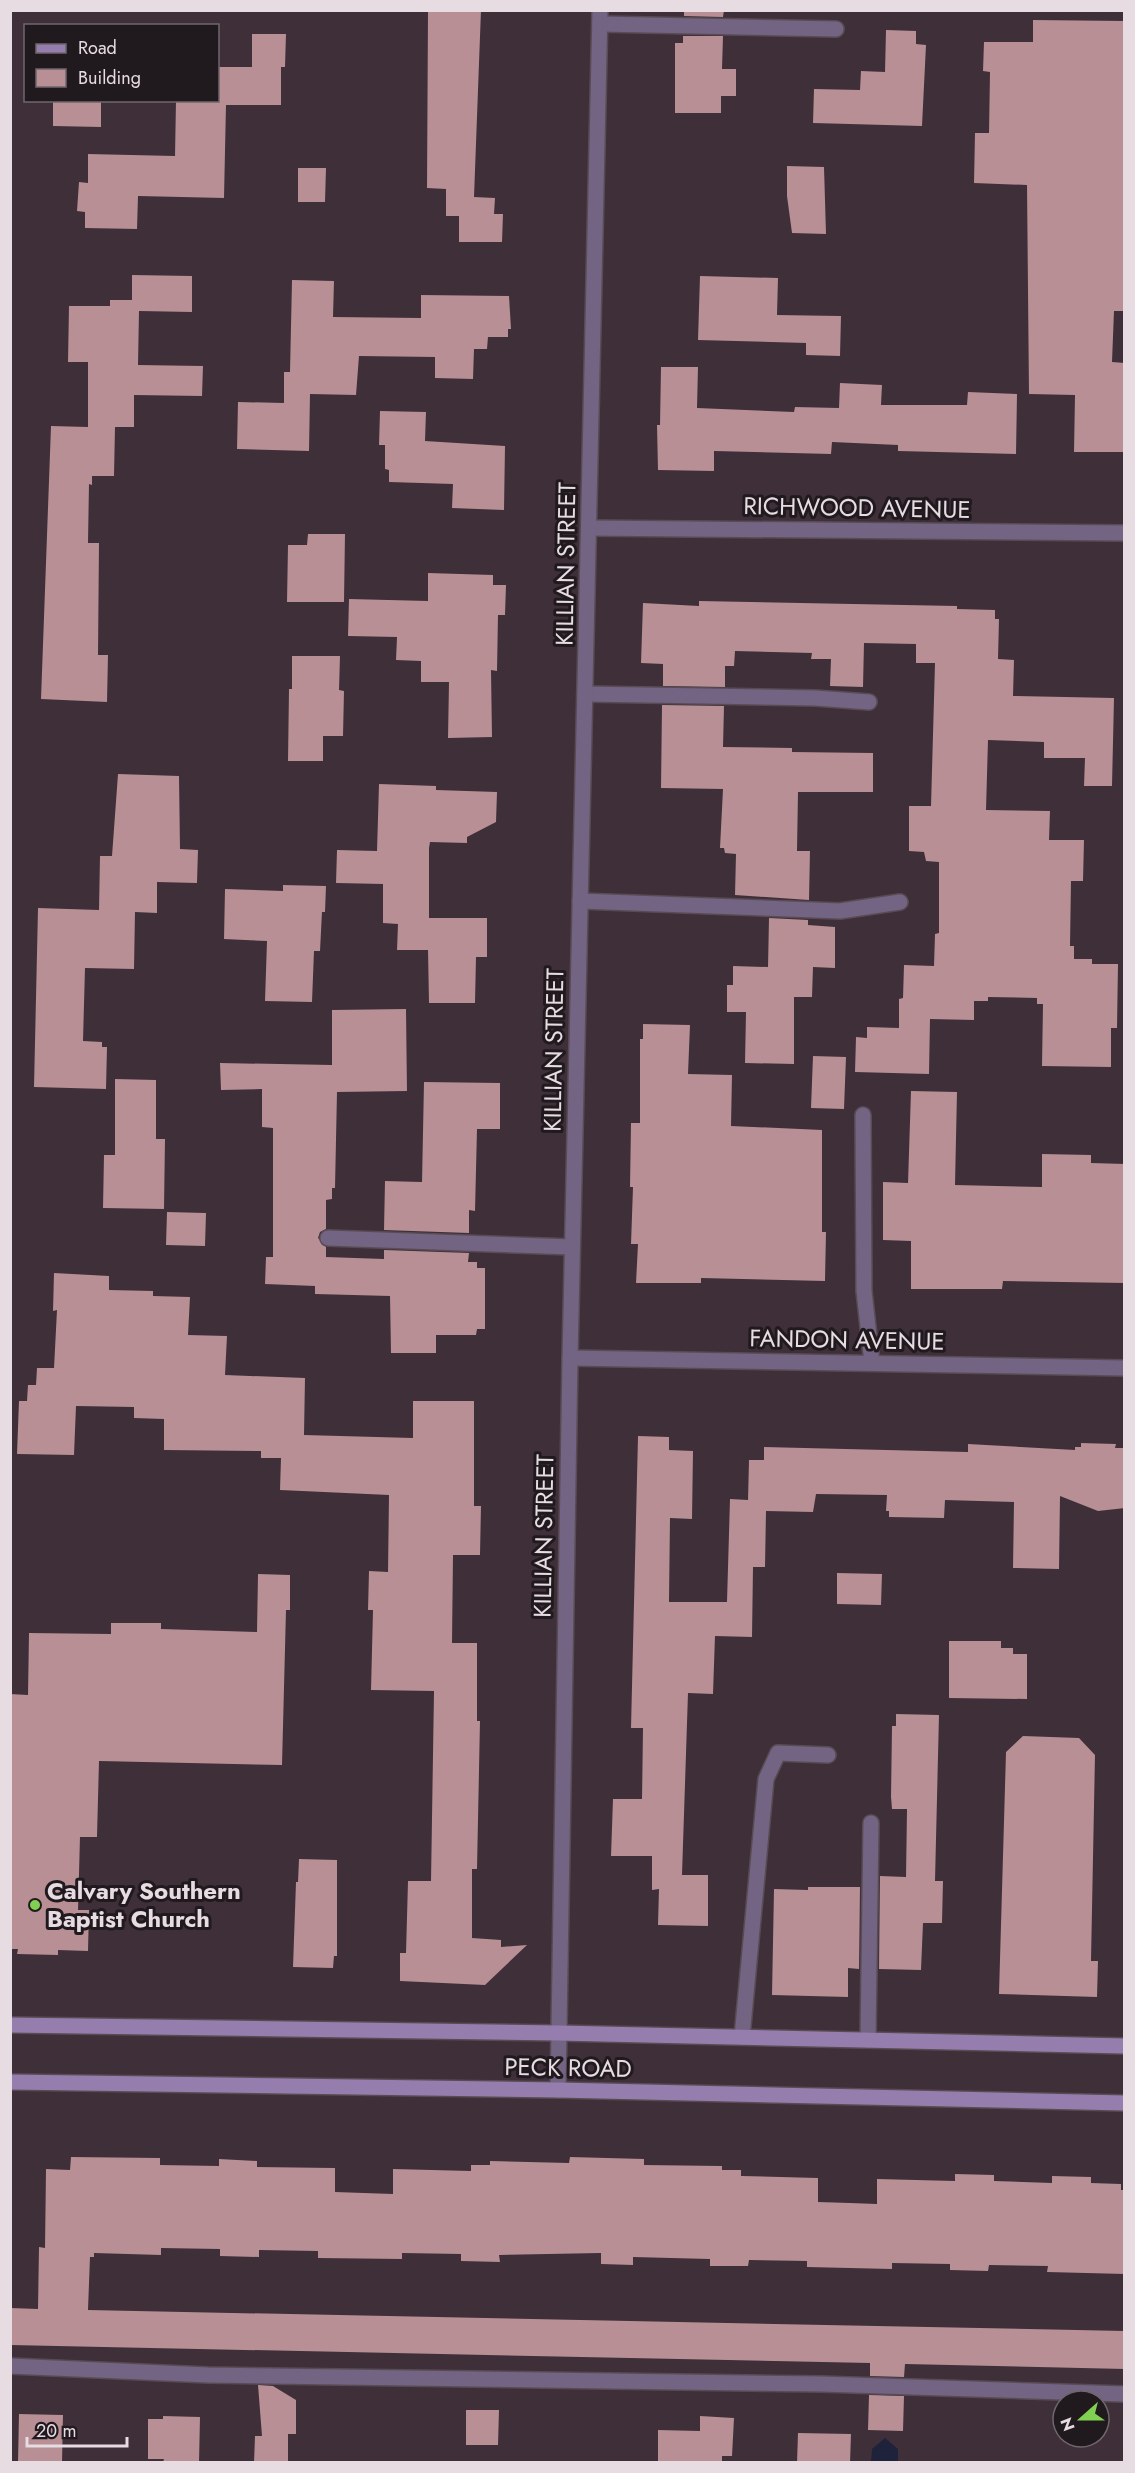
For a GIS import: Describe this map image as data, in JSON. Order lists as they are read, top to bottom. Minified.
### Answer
{"streets":{"main road":["PECK ROAD"],"street":["RICHWOOD AVENUE","KILLIAN STREET","FANDON AVENUE"]},"crossings":[["RICHWOOD AVENUE","KILLIAN STREET"],["KILLIAN STREET","FANDON AVENUE"],["KILLIAN STREET","PECK ROAD"]],"places":["Calvary Southern Baptist Church"],"legend":["Road","Building"],"scale_bar":"20 m","north":"left"}
